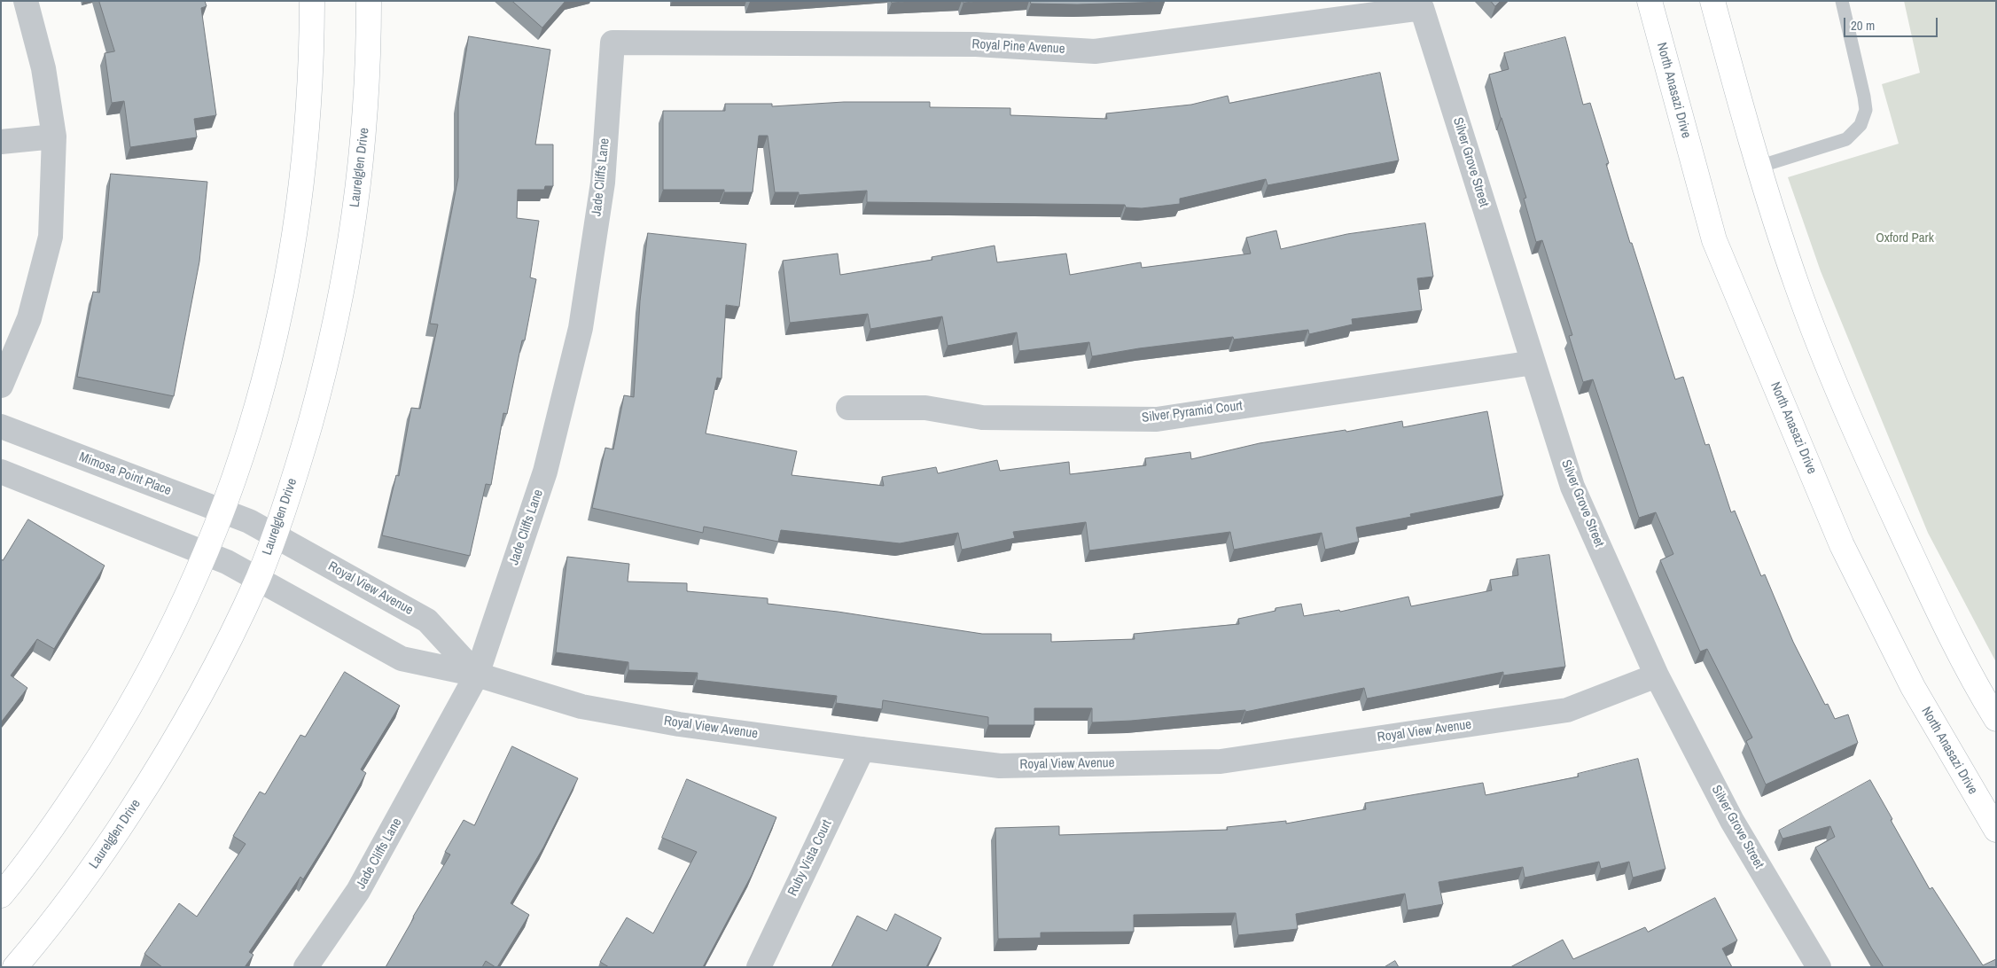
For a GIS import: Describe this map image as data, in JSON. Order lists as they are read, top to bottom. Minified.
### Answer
{"streets":{"street":["Royal Pine Avenue","North Anasazi Drive","Silver Grove Street","Laurelglen Drive","Jade Cliffs Lane","Silver Pyramid Court","Mimosa Point Place","Royal View Avenue","Ruby Vista Court"]},"crossings":[["Royal Pine Avenue","Silver Grove Street"],["Royal Pine Avenue","Jade Cliffs Lane"],["Silver Grove Street","Silver Pyramid Court"],["Silver Grove Street","Royal View Avenue"],["Laurelglen Drive","Royal View Avenue"],["Jade Cliffs Lane","Royal View Avenue"],["Mimosa Point Place","Royal View Avenue"],["Royal View Avenue","Ruby Vista Court"]],"parks":["Oxford Park"],"scale_bar":"20 m"}
